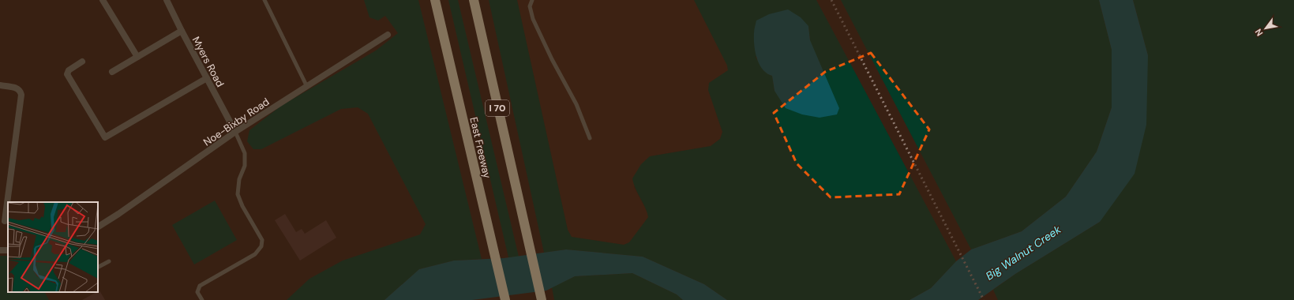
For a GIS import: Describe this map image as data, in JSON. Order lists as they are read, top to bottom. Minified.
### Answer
{"streets":{"highway":["I 70","East Freeway"],"street":["Myers Road","Noe-Bixby Road"]},"crossings":[["Myers Road","Noe-Bixby Road"]],"water":["Big Walnut Creek"],"north":"bottom left"}
